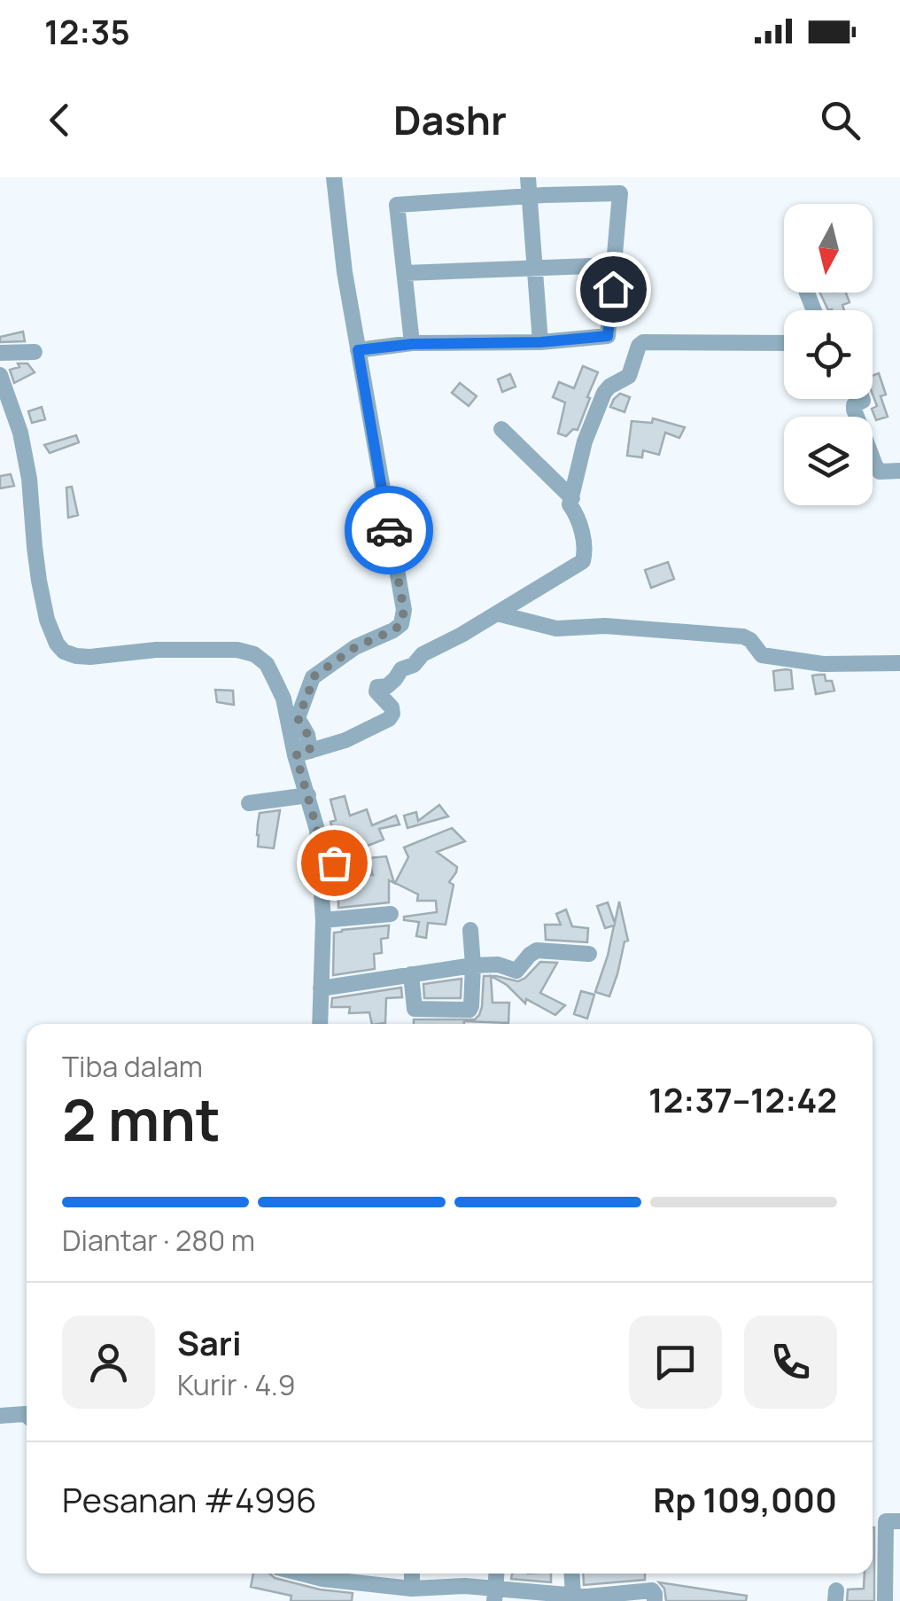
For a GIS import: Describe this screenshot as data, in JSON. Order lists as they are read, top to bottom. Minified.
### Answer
{"north":"bottom","page":{"status":"12:35","header":"Dashr","heading":["2 mnt","Tiba dalam","12:37–12:42"],"panel":["Sari","Kurir · 4.9","Pesanan #4996","Rp 109,000"],"bar":"Diantar · 280 m"}}
